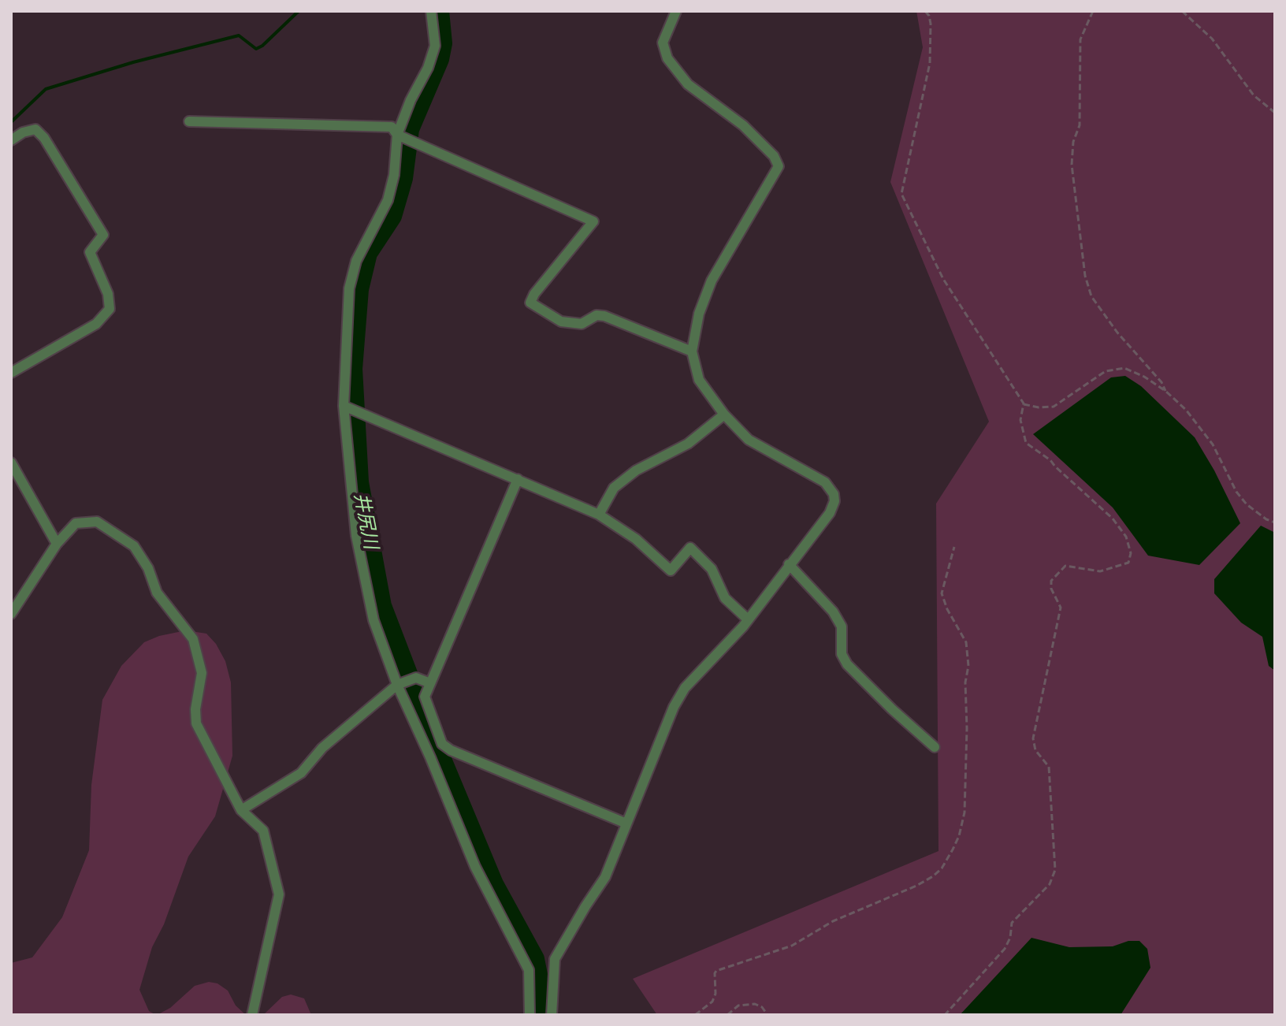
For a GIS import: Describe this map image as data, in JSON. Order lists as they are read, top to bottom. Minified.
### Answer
{"water":["井尻川"]}
